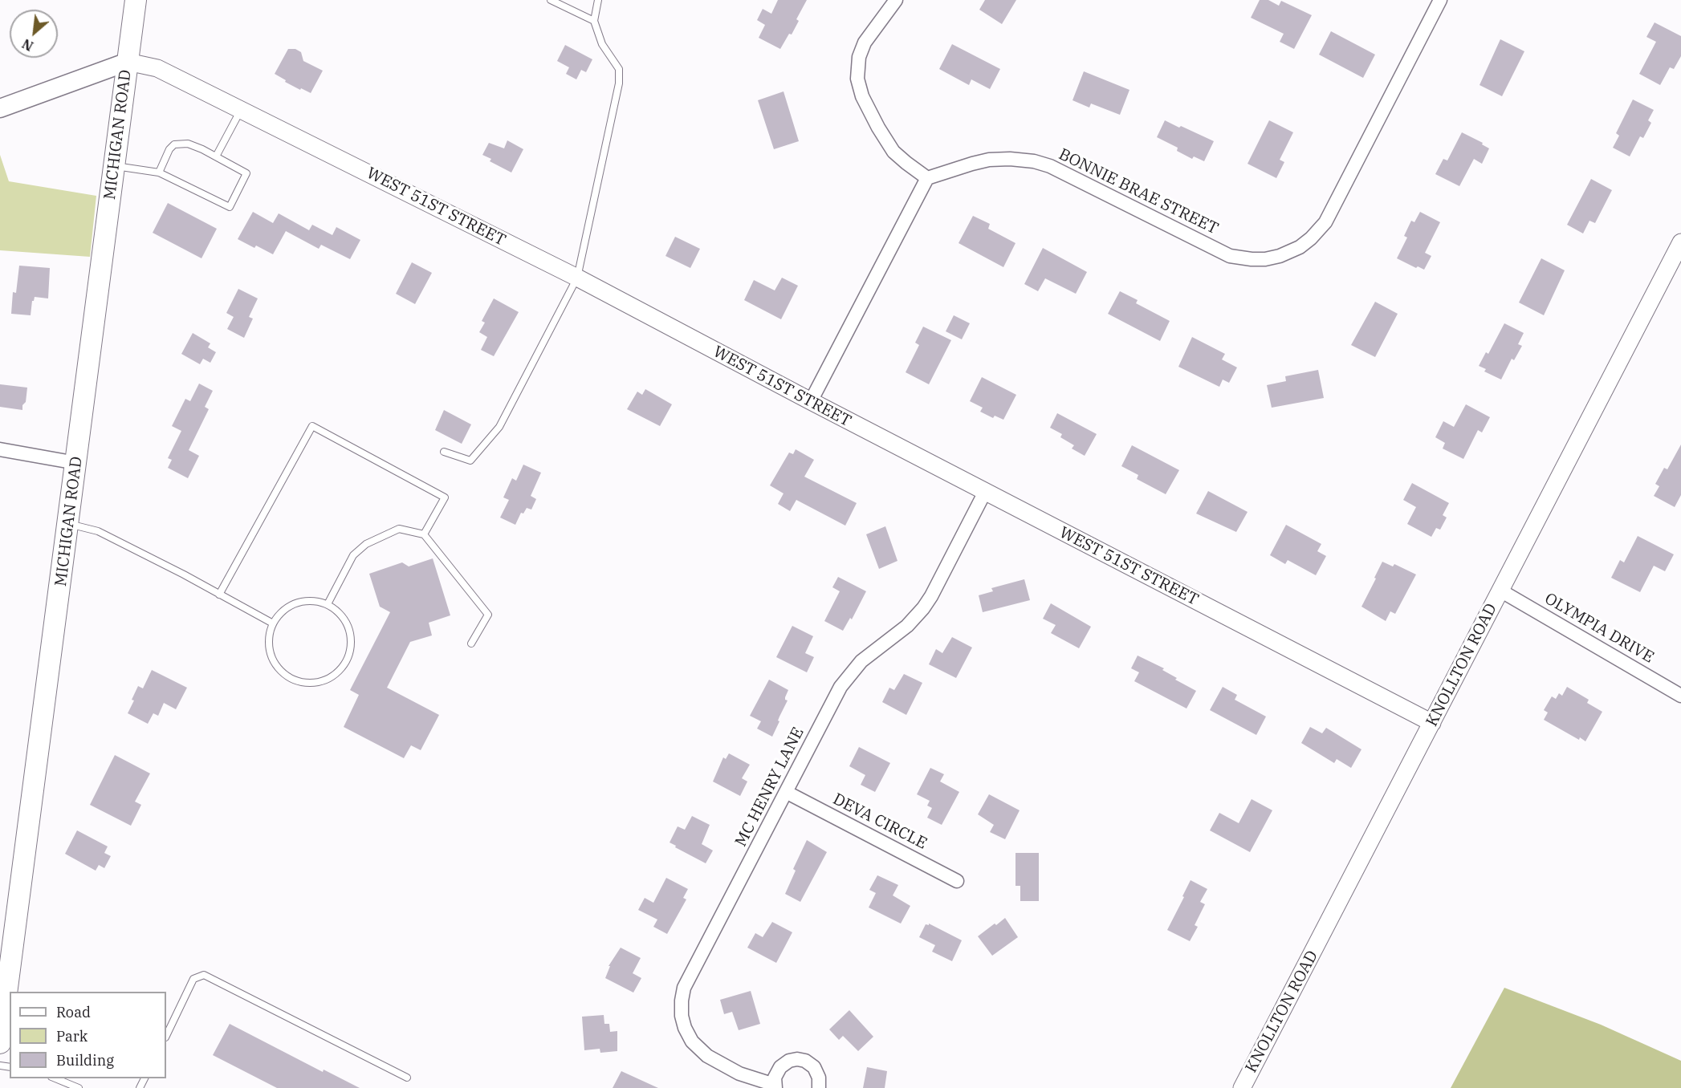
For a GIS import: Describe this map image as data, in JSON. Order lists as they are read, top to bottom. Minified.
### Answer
{"streets":{"main road":["MICHIGAN ROAD"],"street":["BONNIE BRAE STREET","WEST 51ST STREET","OLYMPIA DRIVE","KNOLLTON ROAD","MC HENRY LANE","DEVA CIRCLE"]},"crossings":[["MICHIGAN ROAD","WEST 51ST STREET"],["WEST 51ST STREET","KNOLLTON ROAD"],["WEST 51ST STREET","MC HENRY LANE"],["OLYMPIA DRIVE","KNOLLTON ROAD"],["MC HENRY LANE","DEVA CIRCLE"]],"legend":["Road","Park","Building"],"north":"bottom left"}
